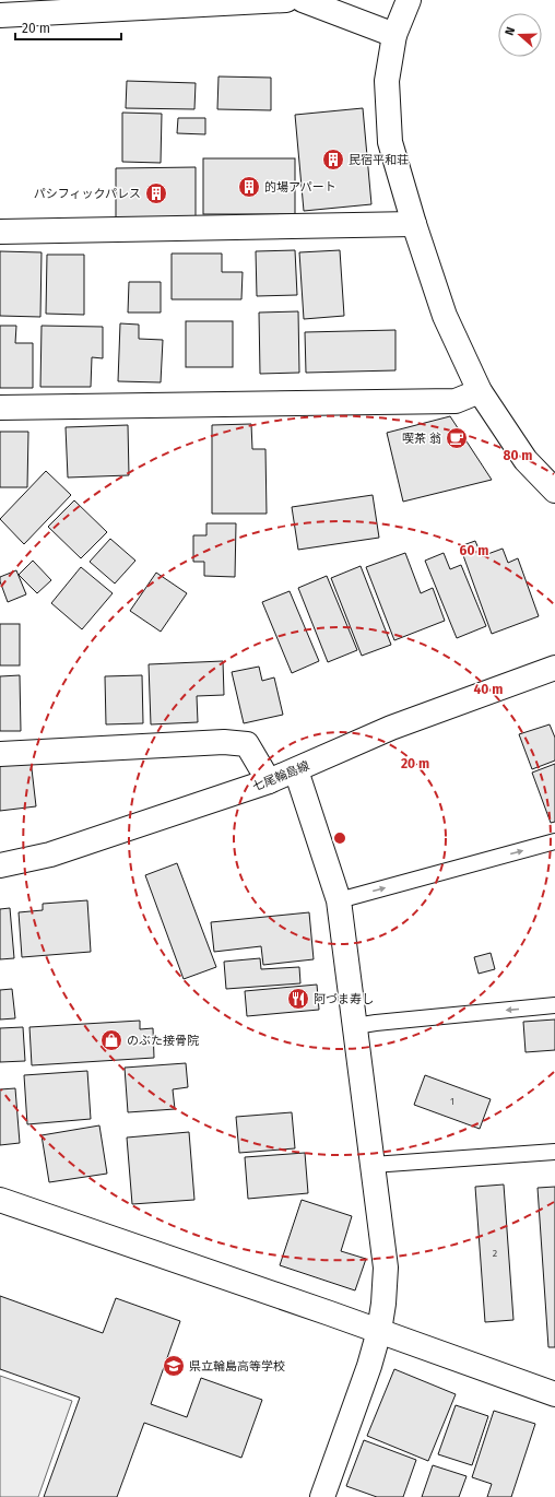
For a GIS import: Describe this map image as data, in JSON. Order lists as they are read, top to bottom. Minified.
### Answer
{"streets":{"street":["七尾輪島線"]},"places":{"building":["民宿平和荘","的場アパート","パシフィックパレス"],"cafe":["喫茶 翁"],"restaurant":["阿づま寿し"],"shop":["のぶた接骨院"],"school or university":["県立輪島高等学校"]},"house_numbers":["1","2"],"scale_bar":"20 m","north":"left","rings":["80 m","60 m","40 m","20 m"]}
